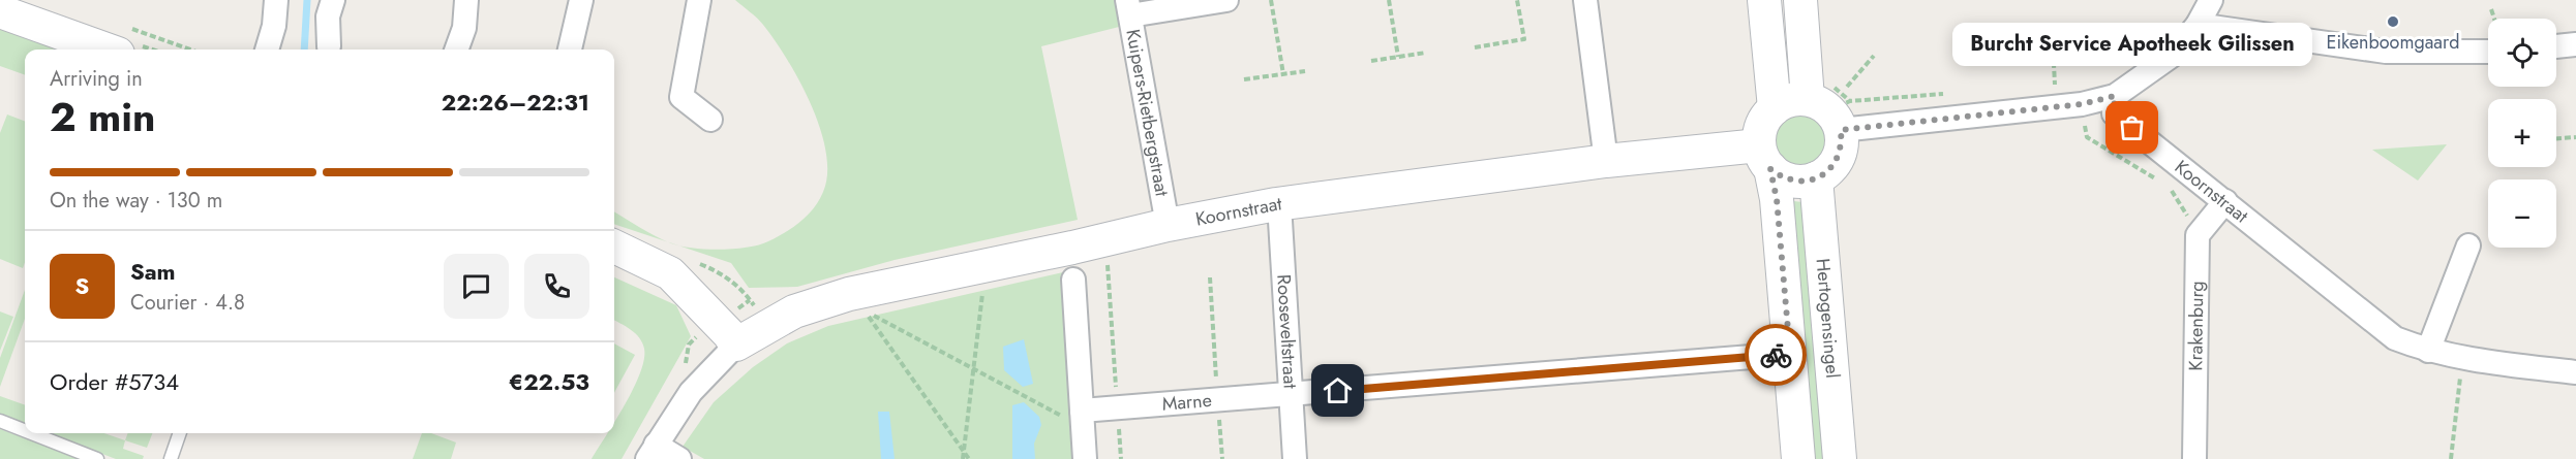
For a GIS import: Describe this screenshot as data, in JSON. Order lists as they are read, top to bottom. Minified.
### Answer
{"streets":{"street":["Kuipers-Rietbergstraat","Koornstraat","Hertogensingel","Krakenburg","Rooseveltstraat","Marne"]},"crossings":[["Kuipers-Rietbergstraat","Koornstraat"],["Koornstraat","Hertogensingel"],["Koornstraat","Rooseveltstraat"],["Rooseveltstraat","Marne"]],"places":["Eikenboomgaard","Burcht Service Apotheek Gilissen"],"page":{"map_buttons":["+","−"],"bubble":"Burcht Service Apotheek Gilissen","heading":["2 min","Arriving in","22:26–22:31"],"panel":["Sam","Courier · 4.8","Order #5734","€22.53"],"bar":"On the way · 130 m","round":"S"}}
